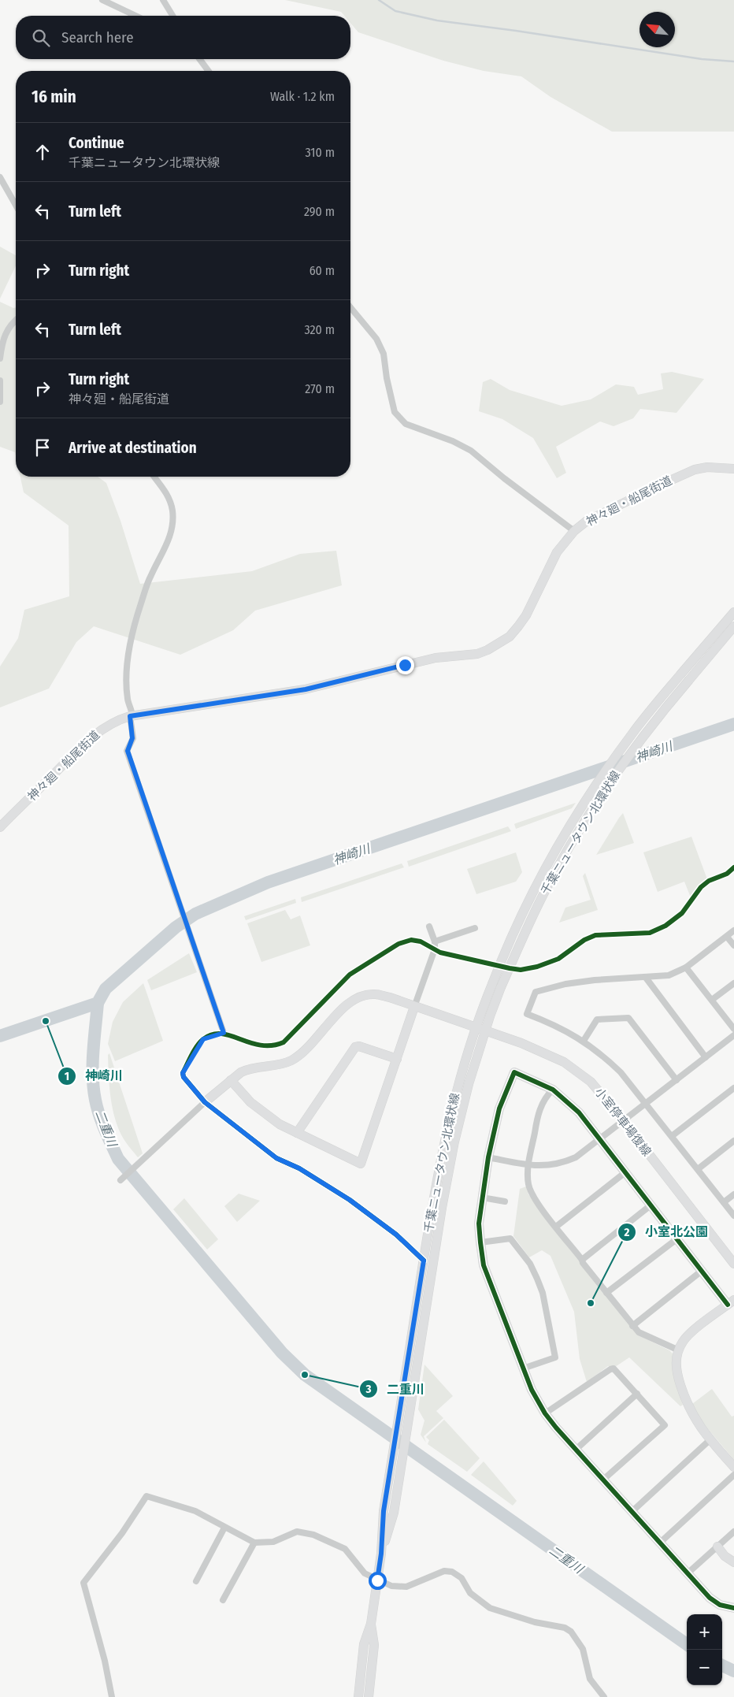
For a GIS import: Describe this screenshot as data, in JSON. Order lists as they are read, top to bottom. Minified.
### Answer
{"streets":{"street":["神々廻・船尾街道","千葉ニュータウン北環状線","小室停車場復線"]},"crossings":[["千葉ニュータウン北環状線","小室停車場復線"]],"water":["神崎川","二重川"],"places":["神崎川","小室北公園","二重川"],"north":"top left","page":{"search":"Search here","heading":["16 min","Walk · 1.2 km"],"list":[["Continue","千葉ニュータウン北環状線","310 m"],["Turn left","290 m"],["Turn right","60 m"],["Turn left","320 m"],["Turn right","神々廻・船尾街道","270 m"],"Arrive at destination"],"map_buttons":["+","−"]}}
